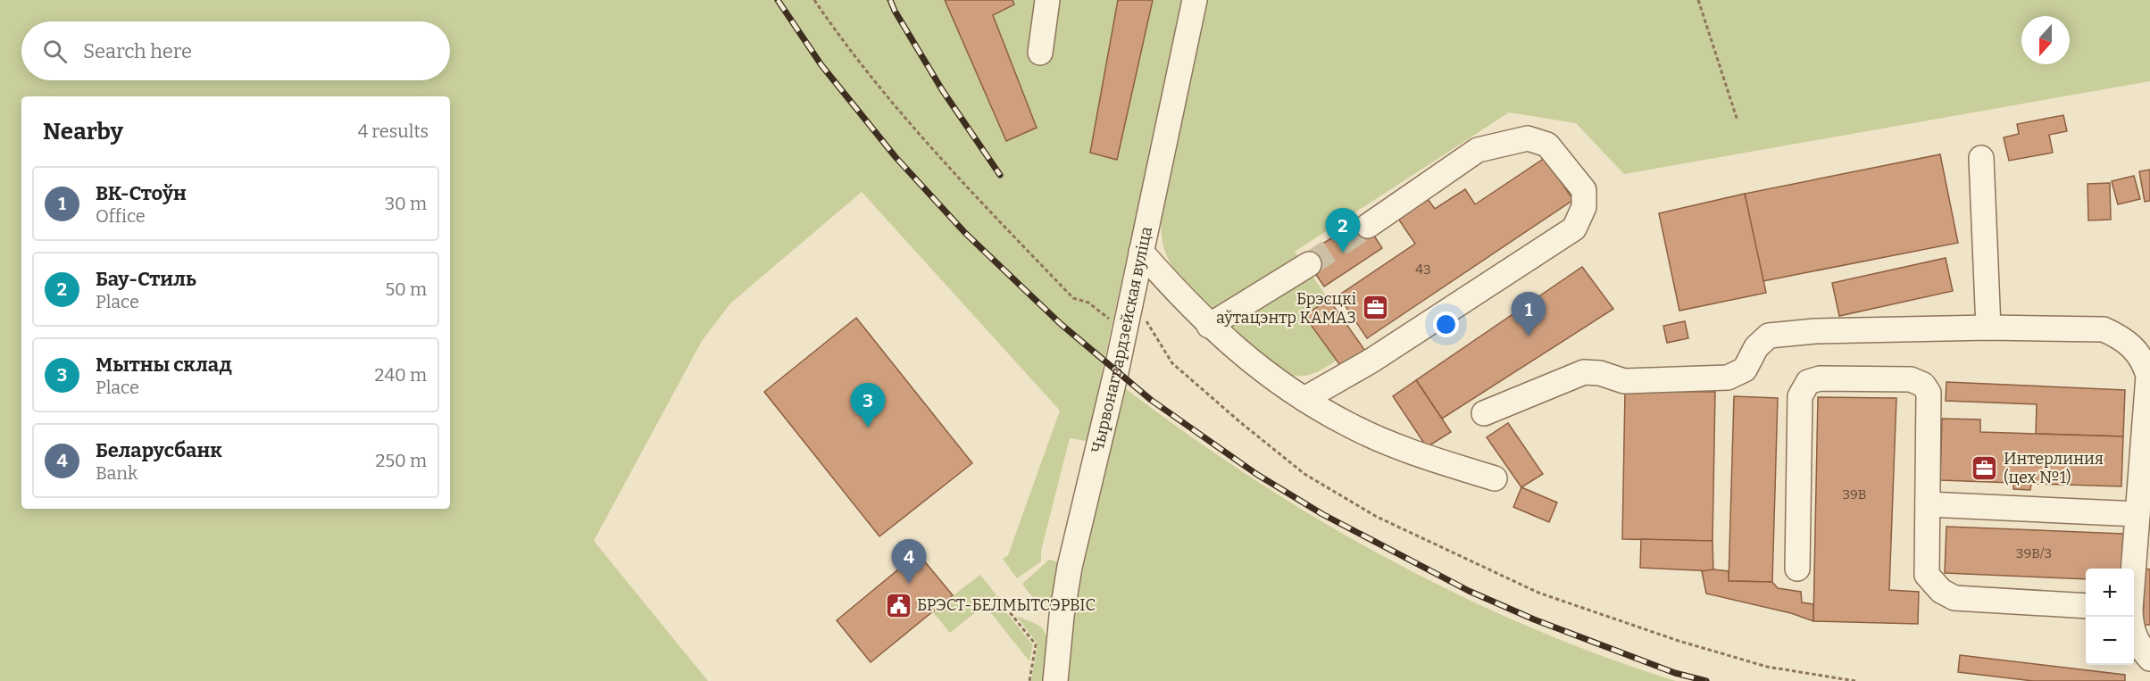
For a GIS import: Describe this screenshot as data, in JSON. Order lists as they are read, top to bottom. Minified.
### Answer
{"streets":{"street":["Чырвонагвардзейская вуліца"]},"places":{"office":["Брэсцкі аўтацэнтр КАМАЗ","Интерлиния (цех №1)"],"public building":["БРЭСТ-БЕЛМЫТСЭРВІС"]},"house_numbers":["43","39В","39В/3"],"north":"bottom","page":{"search":"Search here","heading":["Nearby","4 results"],"list":[{"mark":"1","name":"ВК-Стоўн","note":"Office","value":"30 m"},{"mark":"2","name":"Бау-Стиль","note":"Place","value":"50 m"},{"mark":"3","name":"Мытны склад","note":"Place","value":"240 m"},{"mark":"4","name":"Беларусбанк","note":"Bank","value":"250 m"}],"pins":["2","1","3","4"],"map_buttons":["+","−"]}}
